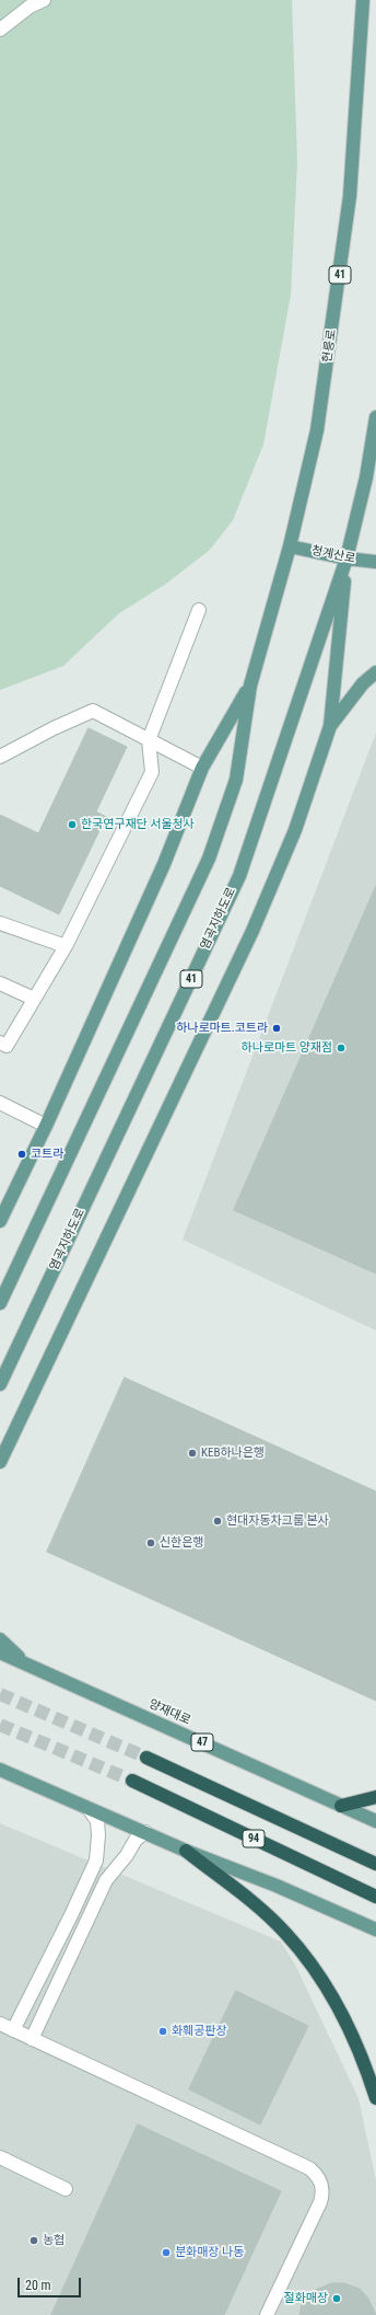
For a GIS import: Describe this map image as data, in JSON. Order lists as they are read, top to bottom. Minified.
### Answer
{"streets":{"highway":["94"],"main road":["41","헌릉로","청계산로","염곡지하도로","양재대로","47"]},"crossings":[["41","헌릉로"],["41","청계산로"],["41","염곡지하도로"],["헌릉로","청계산로"],["청계산로","염곡지하도로"]],"places":["한국연구재단 서울청사","하나로마트.코트라","하나로마트 양재점","코트라","KEB하나은행","현대자동차그룹 본사","신한은행","화훼공판장","농협","분화매장 나동","절화매장"],"scale_bar":"20 m"}
